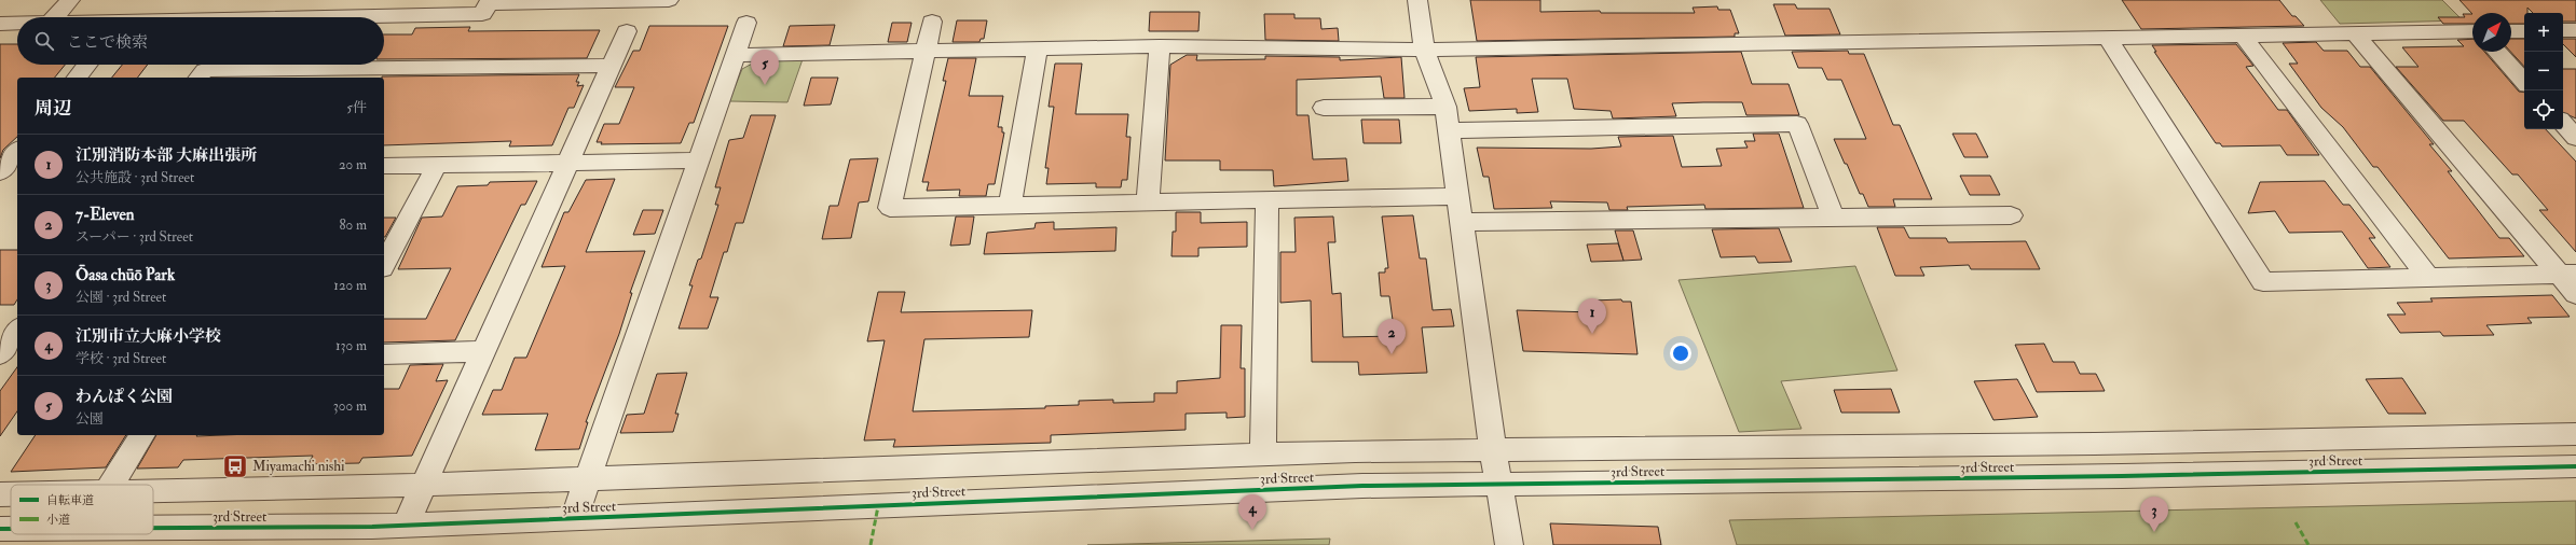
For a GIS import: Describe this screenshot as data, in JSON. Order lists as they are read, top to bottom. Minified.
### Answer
{"streets":{"street":["3rd Street"]},"places":{"bus stop":["Miyamachi nishi"]},"legend":["自転車道","小道"],"north":"top right","page":{"map_buttons":["+","−"],"search":"ここで検索","pins":["5","1","2","4","3"],"heading":["周辺","5件"],"list":[{"mark":"1","name":"江別消防本部 大麻出張所","note":"公共施設 · 3rd Street","value":"20 m"},{"mark":"2","name":"7-Eleven","note":"スーパー · 3rd Street","value":"80 m"},{"mark":"3","name":"Ōasa chūō Park","note":"公園 · 3rd Street","value":"120 m"},{"mark":"4","name":"江別市立大麻小学校","note":"学校 · 3rd Street","value":"130 m"},{"mark":"5","name":"わんぱく公園","note":"公園","value":"300 m"}]}}
